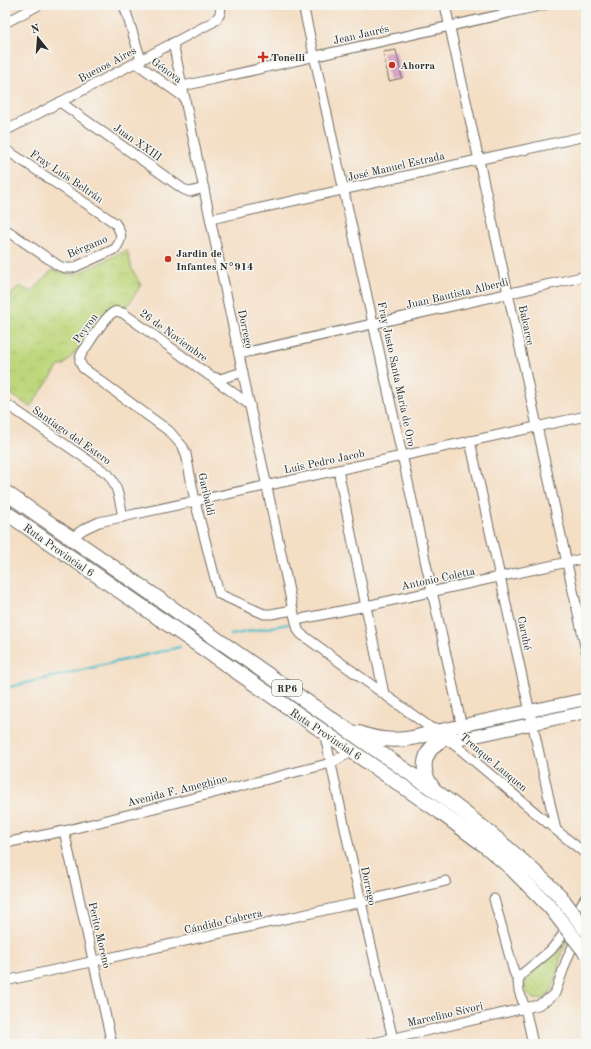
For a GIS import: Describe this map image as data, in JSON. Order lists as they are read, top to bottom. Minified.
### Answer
{"streets":{"highway":["Ruta Provincial 6","RP6"],"street":["Jean Jaurés","Buenos Aires","Génova","Juan XXIII","José Manuel Estrada","Fray Luis Beltrán","Bérgamo","Juan Bautista Alberdi","Balcarce","Peyron","Dorrego","26 de Noviembre","Fray Justo Santa María de Oro","Santiago del Estero","Luis Pedro Jacob","Garibaldi","Antonio Coletta","Caruhé","Trenque Lauquen","Avenida F. Ameghino","Cándido Cabrera","Perito Moreno","Marcelino Sívori"]},"crossings":[["Jean Jaurés","Balcarce"],["Jean Jaurés","Dorrego"],["Jean Jaurés","Fray Justo Santa María de Oro"],["Buenos Aires","Génova"],["Buenos Aires","Juan XXIII"],["Buenos Aires","Dorrego"],["Génova","Dorrego"],["Juan XXIII","Dorrego"],["José Manuel Estrada","Balcarce"],["José Manuel Estrada","Dorrego"],["José Manuel Estrada","Fray Justo Santa María de Oro"],["Fray Luis Beltrán","Bérgamo"],["Juan Bautista Alberdi","Balcarce"],["Juan Bautista Alberdi","Dorrego"],["Juan Bautista Alberdi","Fray Justo Santa María de Oro"],["Balcarce","Luis Pedro Jacob"],["Balcarce","Antonio Coletta"],["Peyron","26 de Noviembre"],["Peyron","Garibaldi"],["Dorrego","26 de Noviembre"],["Dorrego","Luis Pedro Jacob"],["Dorrego","Garibaldi"],["Dorrego","Ruta Provincial 6"],["Dorrego","Antonio Coletta"],["Dorrego","Avenida F. Ameghino"],["Dorrego","Cándido Cabrera"],["Dorrego","Marcelino Sívori"],["Fray Justo Santa María de Oro","Luis Pedro Jacob"],["Fray Justo Santa María de Oro","Antonio Coletta"],["Fray Justo Santa María de Oro","Trenque Lauquen"],["Santiago del Estero","Luis Pedro Jacob"],["Luis Pedro Jacob","Garibaldi"],["Luis Pedro Jacob","Ruta Provincial 6"],["Luis Pedro Jacob","Caruhé"],["Ruta Provincial 6","Avenida F. Ameghino"],["Antonio Coletta","Caruhé"],["Caruhé","Trenque Lauquen"],["Avenida F. Ameghino","Perito Moreno"],["Cándido Cabrera","Perito Moreno"]],"places":{"health":["Tonelli"],"other":["Ahorra","Jardin de Infantes N°914"]},"north":"top"}
